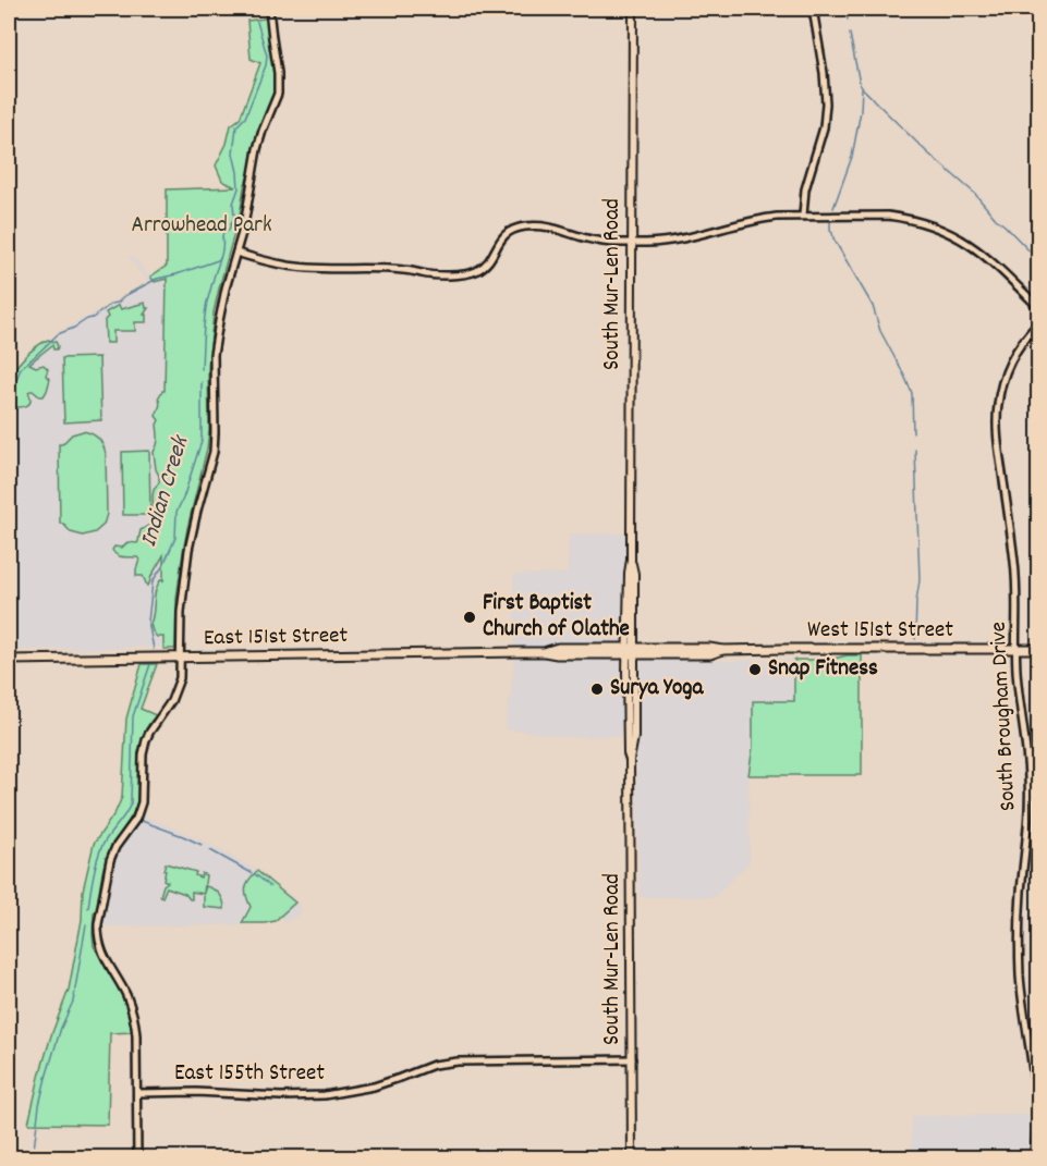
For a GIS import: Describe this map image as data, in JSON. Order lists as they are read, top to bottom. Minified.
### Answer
{"streets":{"main road":["South Mur-Len Road","West 151st Street","East 151st Street"],"street":["South Brougham Drive","East 155th Street"]},"crossings":[["South Mur-Len Road","West 151st Street"],["South Mur-Len Road","East 151st Street"],["South Mur-Len Road","East 155th Street"],["West 151st Street","East 151st Street"],["West 151st Street","South Brougham Drive"]],"water":["Indian Creek"],"parks":["Arrowhead Park"],"places":["First Baptist Church of Olathe","Snap Fitness","Surya Yoga"]}
